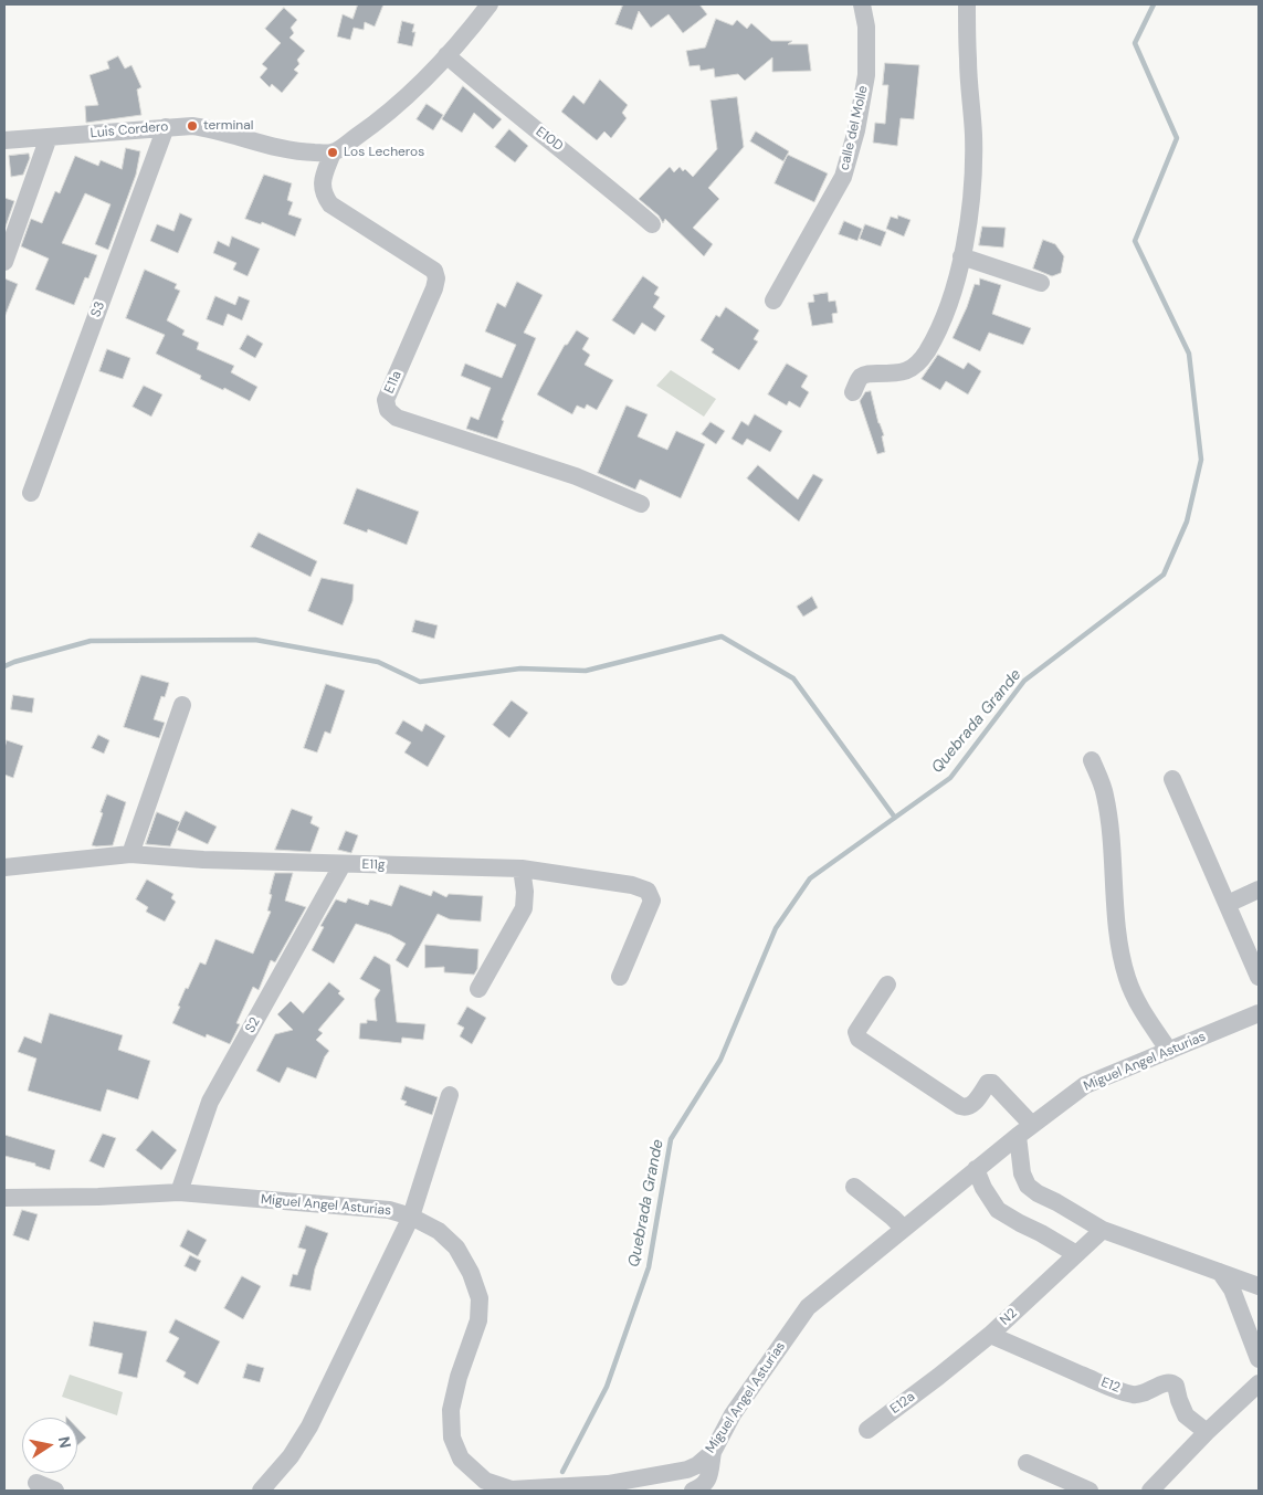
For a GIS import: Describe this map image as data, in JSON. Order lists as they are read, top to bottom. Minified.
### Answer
{"streets":{"street":["calle del Molle","Luis Cordero","E10D","S3","E11a","E11g","S2","Miguel Angel Asturias","N2","E12","E12a"]},"crossings":[["Luis Cordero","S3"],["Luis Cordero","E11a"],["E11g","S2"],["S2","Miguel Angel Asturias"],["N2","E12"],["N2","E12a"]],"water":["Quebrada Grande"],"places":["terminal","Los Lecheros"],"north":"right"}
